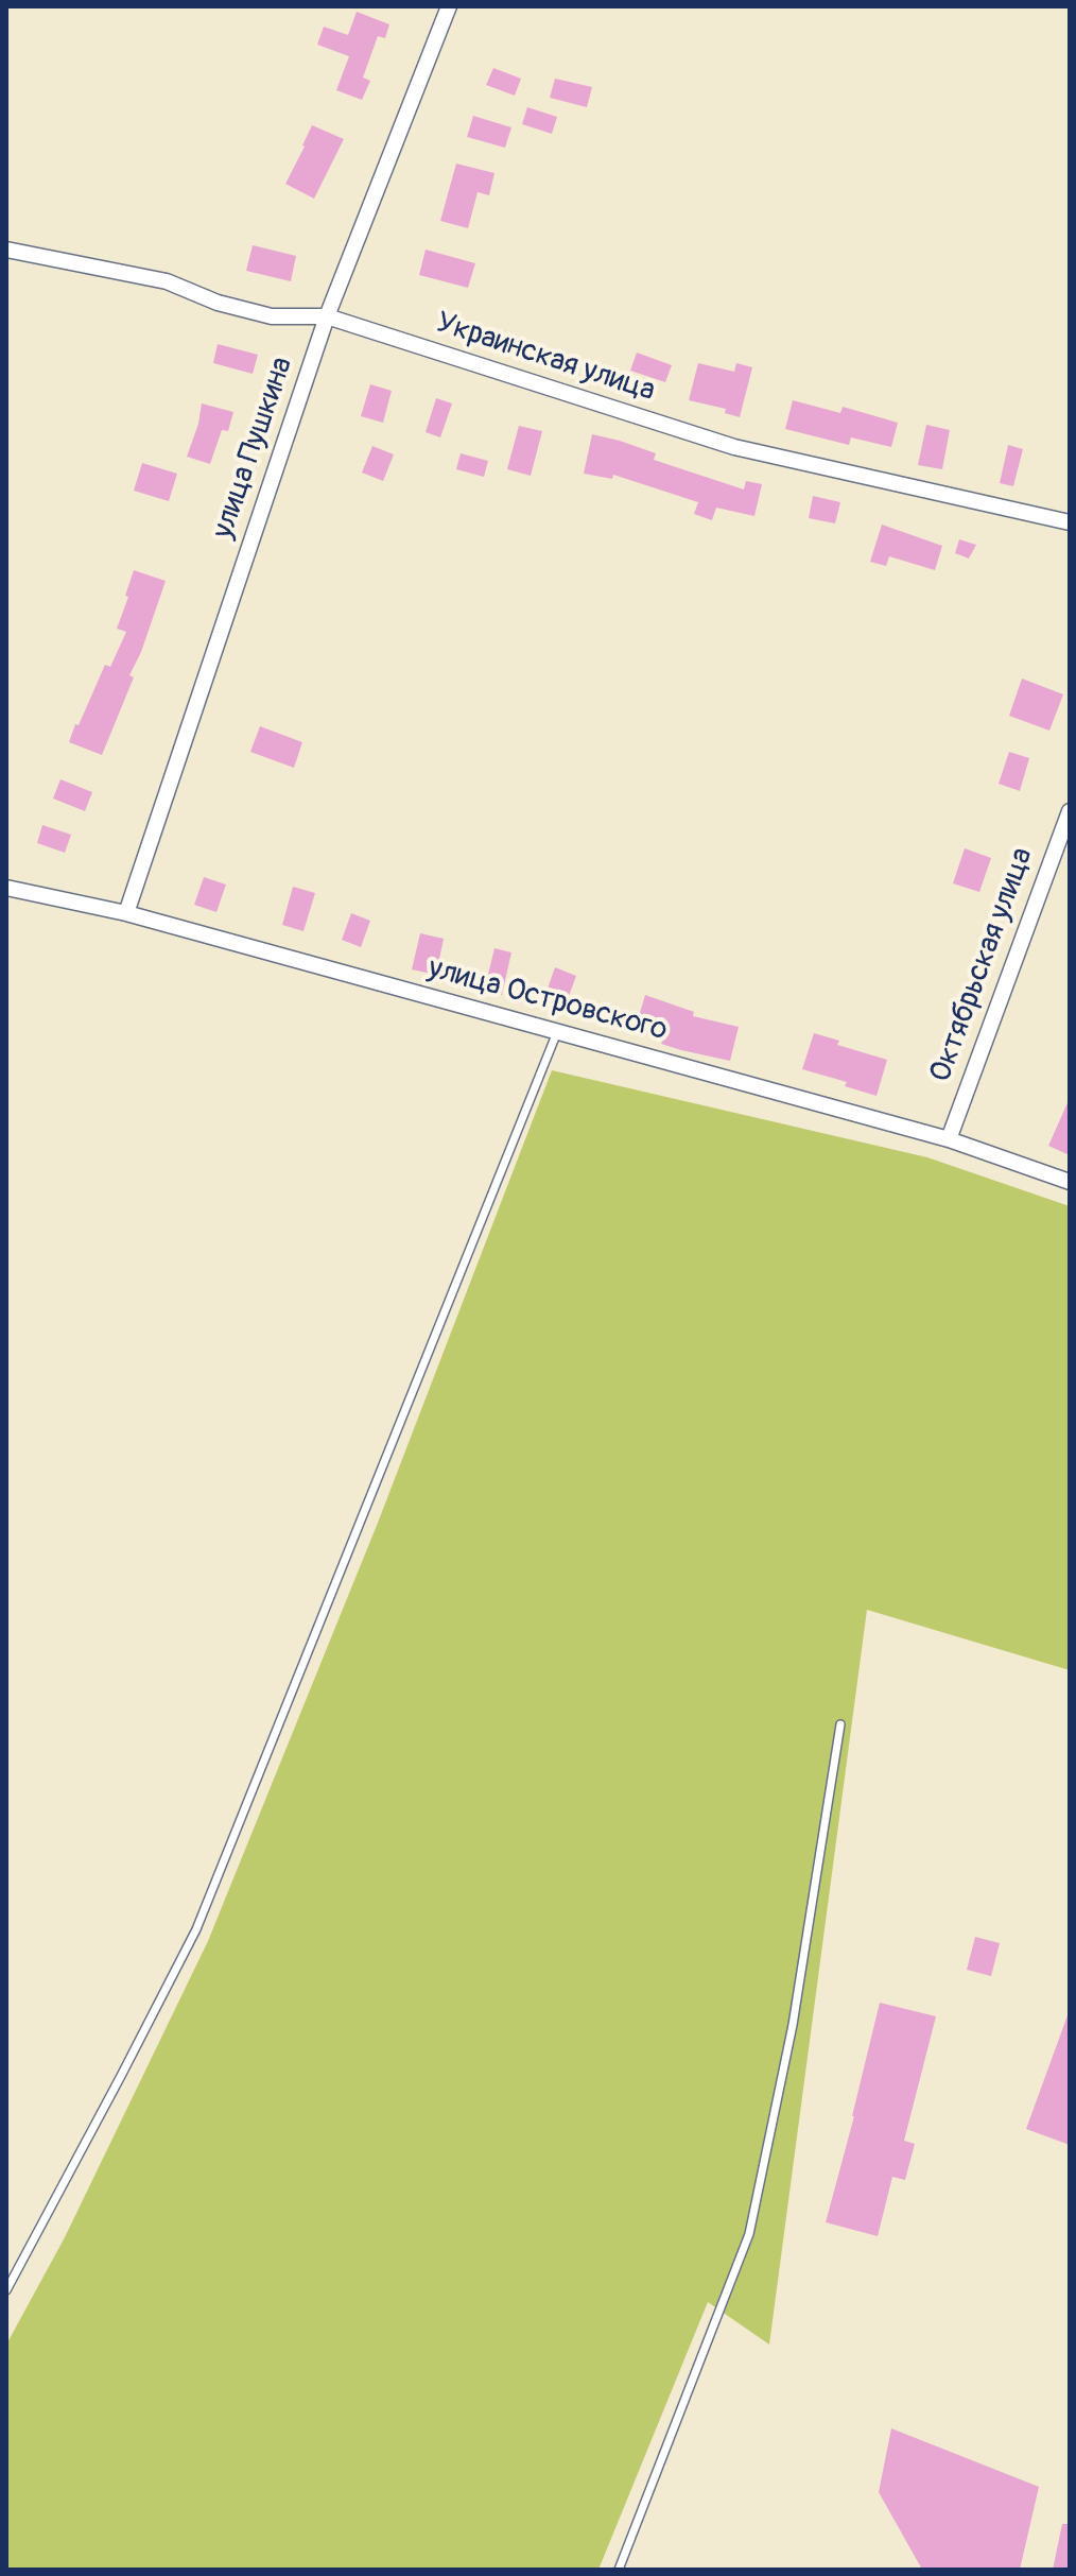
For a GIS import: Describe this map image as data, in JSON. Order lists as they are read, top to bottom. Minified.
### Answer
{"streets":{"street":["Украинская улица","улица Пушкина","Октябрьская улица","улица Островского"]},"crossings":[["Украинская улица","улица Пушкина"],["улица Пушкина","улица Островского"],["Октябрьская улица","улица Островского"]]}
